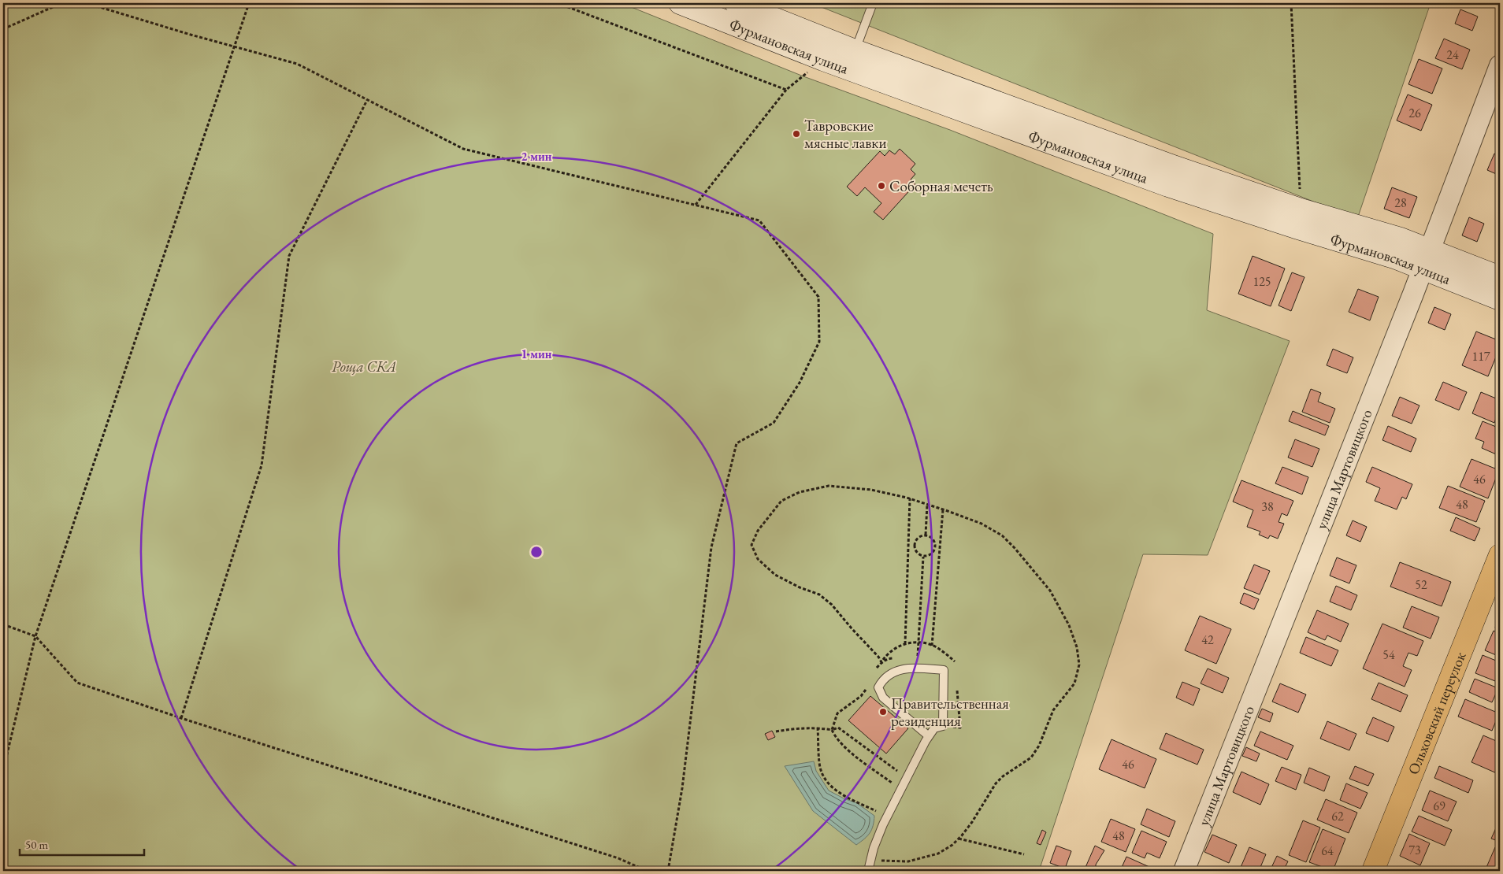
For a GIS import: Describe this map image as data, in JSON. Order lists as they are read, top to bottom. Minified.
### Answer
{"streets":{"main road":["Фурмановская улица","Ольховский переулок"],"street":["улица Мартовицкого"]},"crossings":[["Фурмановская улица","улица Мартовицкого"]],"parks":["Роща СКА"],"places":["Тавровские мясные лавки","Соборная мечеть","Правительственная резиденция"],"house_numbers":["24","26","28","125","117","46","48","38","52","42","54","46","69","62","48","73","64"],"scale_bar":"50 m","rings":["2 мин","1 мин"]}
